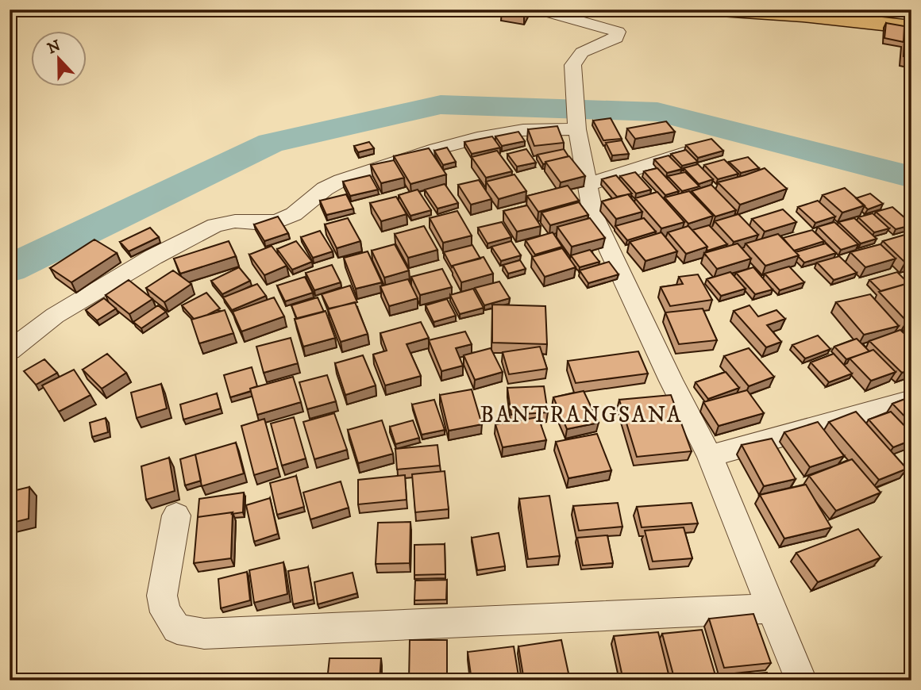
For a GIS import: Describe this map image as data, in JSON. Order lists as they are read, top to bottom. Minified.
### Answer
{"districts":["BANTRANGSANA"],"north":"top"}
